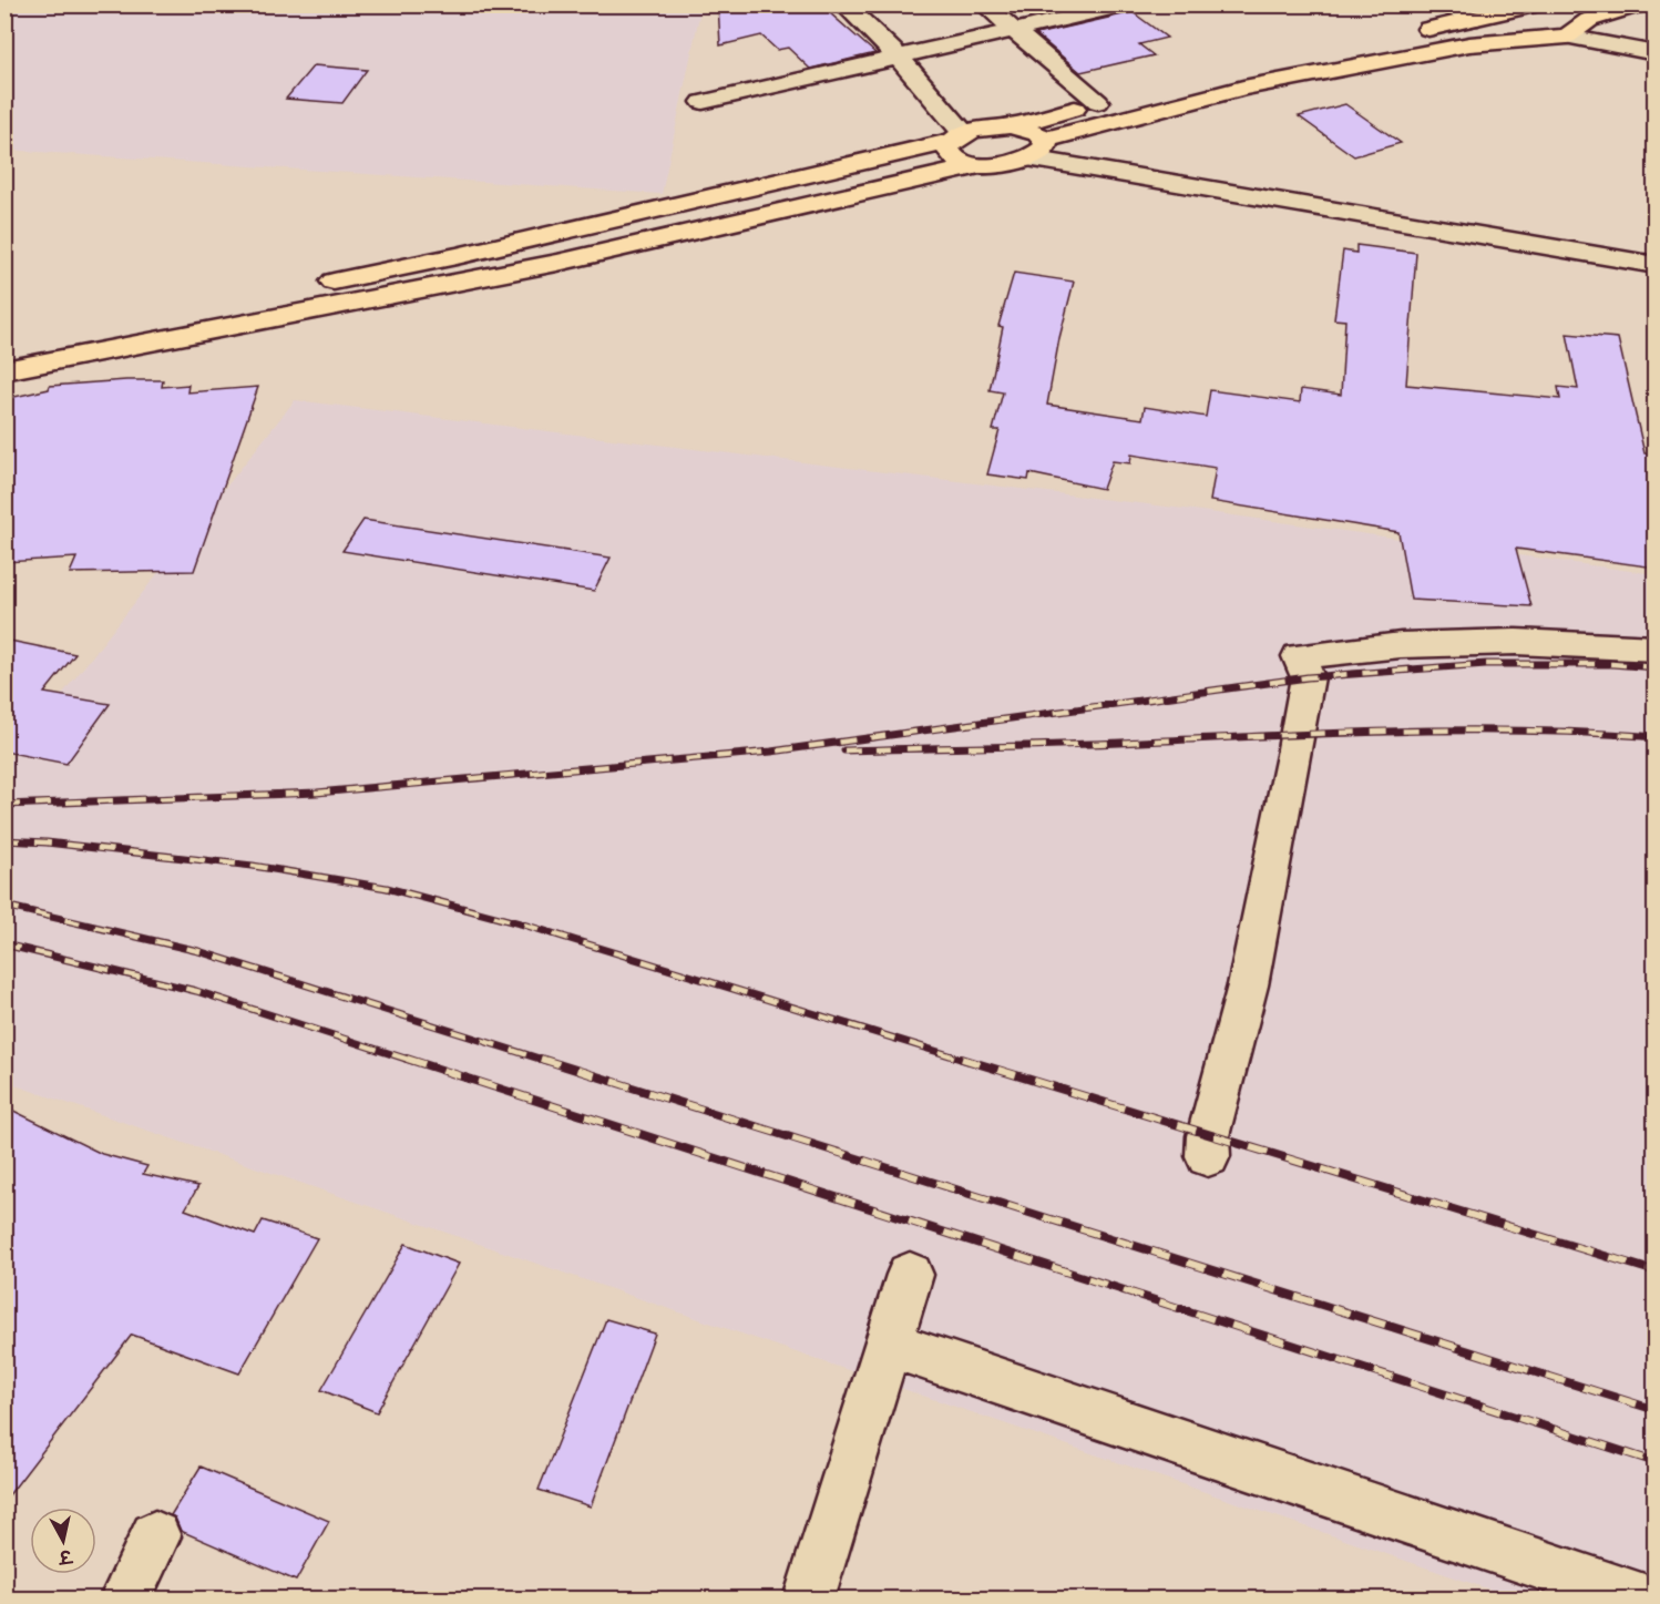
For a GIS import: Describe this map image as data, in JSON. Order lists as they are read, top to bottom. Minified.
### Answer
{"north":"bottom"}
